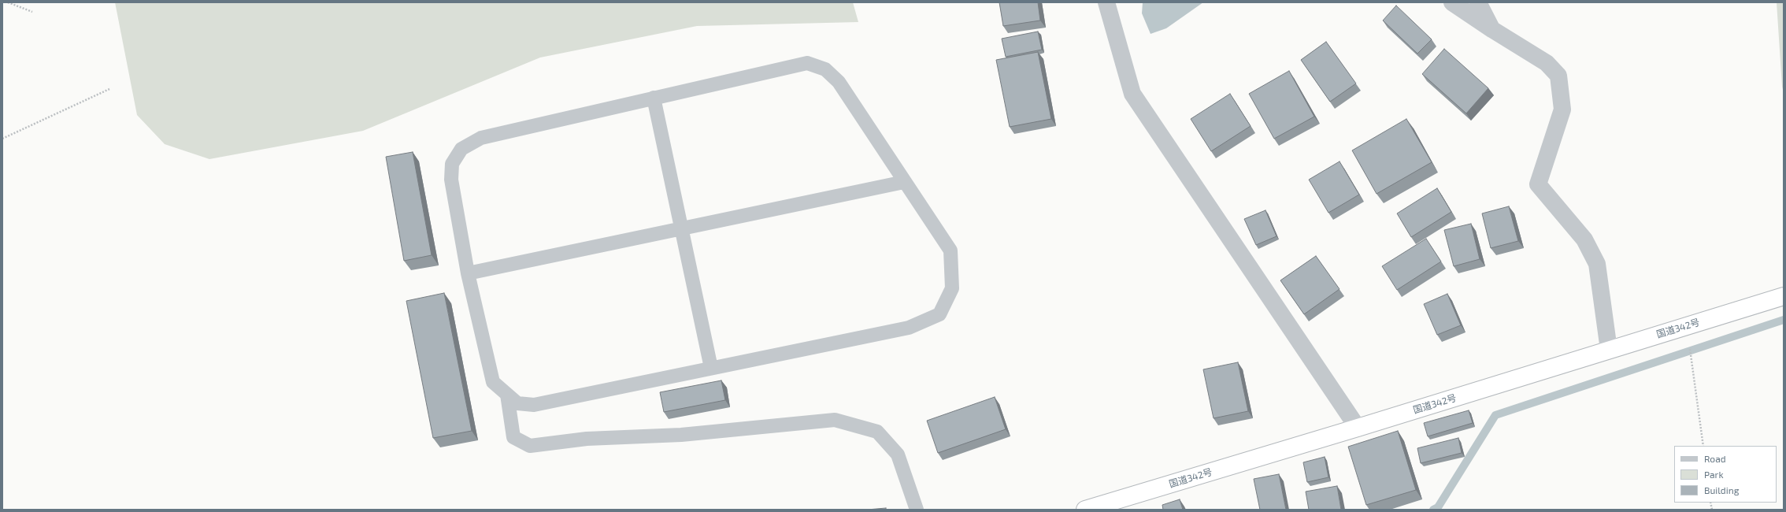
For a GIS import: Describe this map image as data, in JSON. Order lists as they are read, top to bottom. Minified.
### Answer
{"streets":{"highway":["国道342号"]},"legend":["Road","Park","Building"]}
